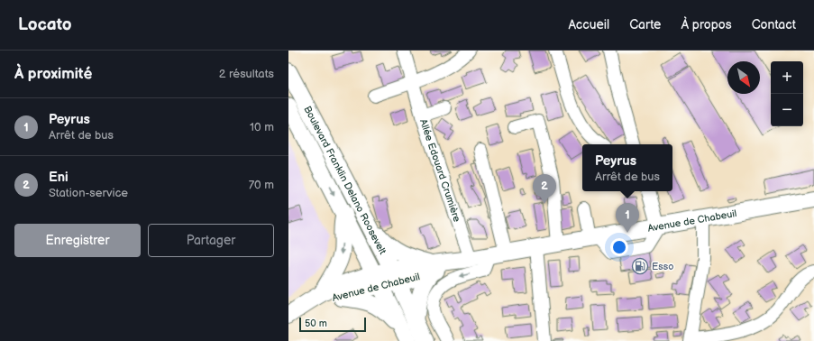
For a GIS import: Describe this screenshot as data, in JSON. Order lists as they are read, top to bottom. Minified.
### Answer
{"streets":{"main road":["Boulevard Franklin Delano Roosevelt","Avenue de Chabeuil"],"street":["Allée Edouard Crumière"]},"crossings":[["Allée Edouard Crumière","Avenue de Chabeuil"],["Boulevard Franklin Delano Roosevelt","Avenue de Chabeuil"]],"places":{"fuel station":["Esso"]},"scale_bar":"50 m","north":"bottom right","page":{"header":"Locato","nav":["Accueil","Carte","À propos","Contact"],"heading":["À proximité","2 résultats"],"map_buttons":["+","−"],"list":[{"mark":"1","name":"Peyrus","note":"Arrêt de bus","value":"10 m"},{"mark":"2","name":"Eni","note":"Station-service","value":"70 m"}],"popup":["Peyrus","Arrêt de bus"],"pins":["2","1"],"buttons":["Enregistrer","Partager"],"scale":"50 m"}}
